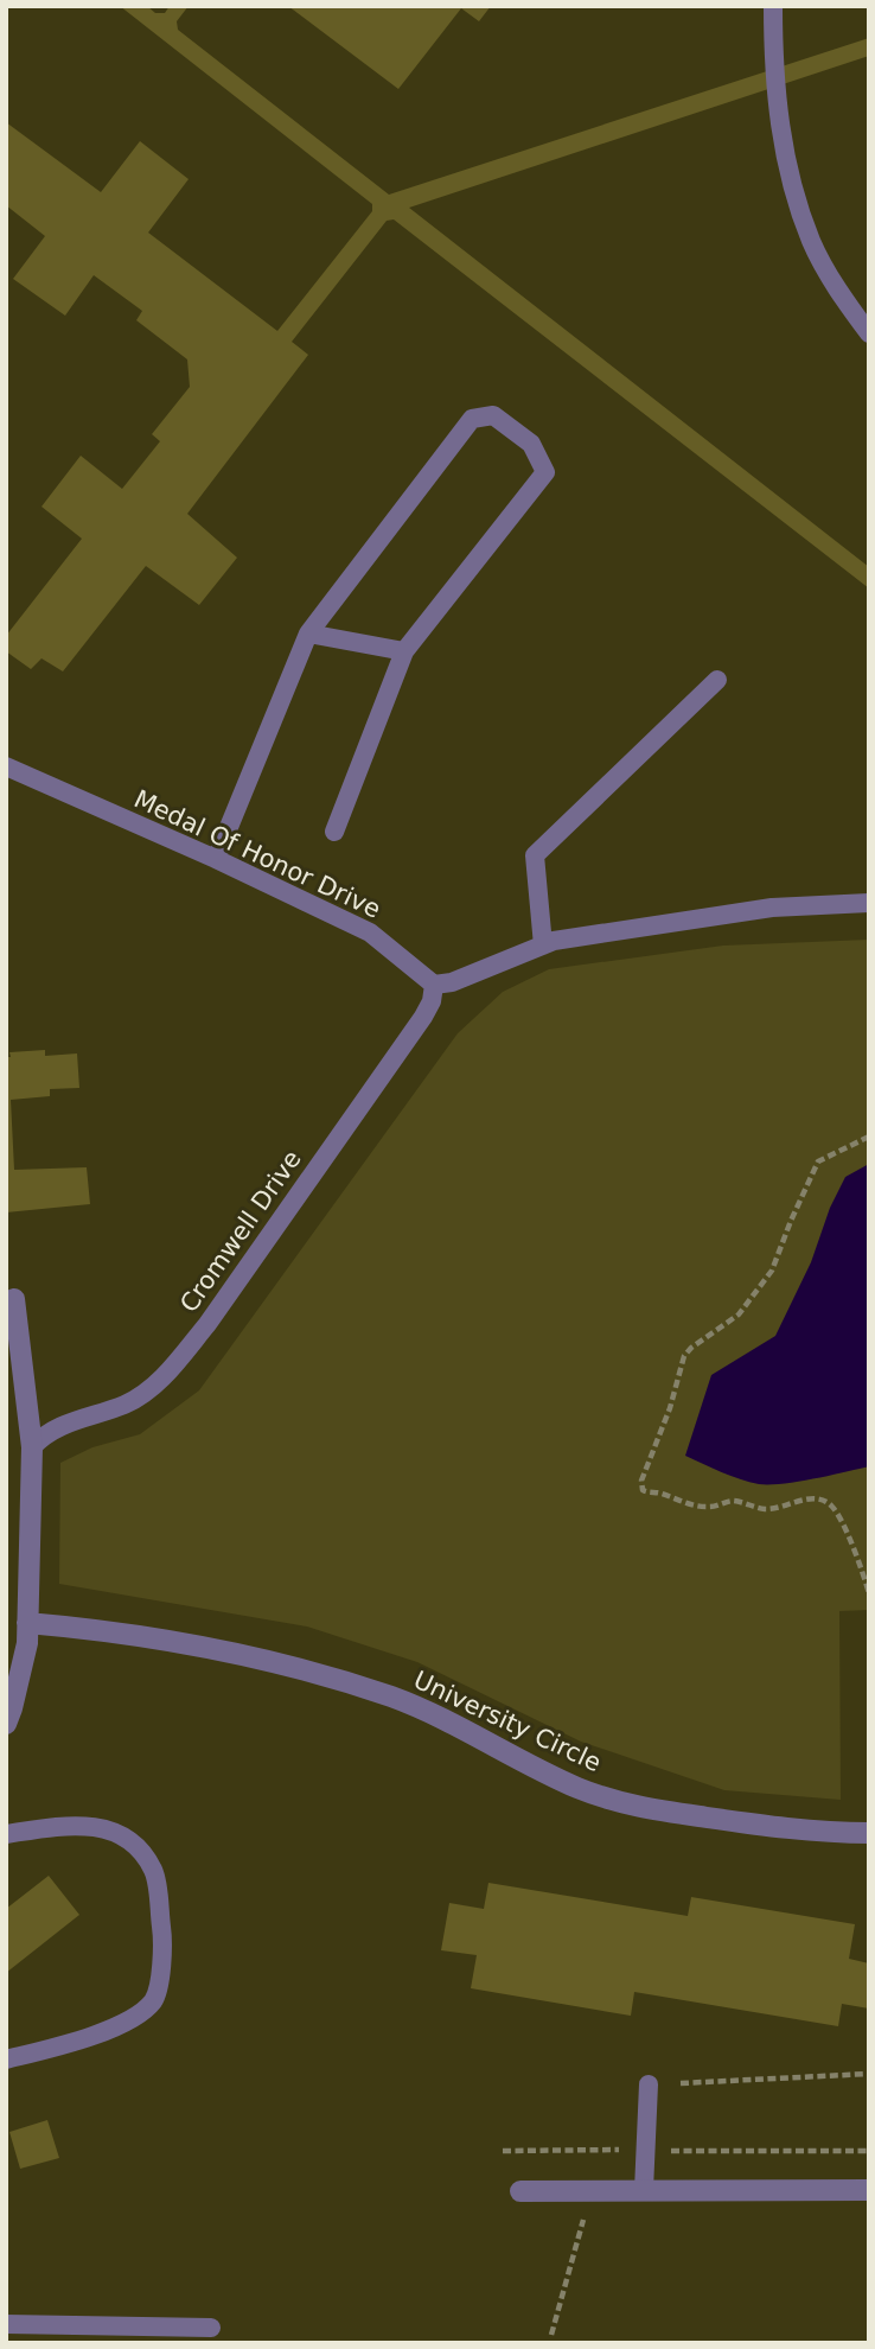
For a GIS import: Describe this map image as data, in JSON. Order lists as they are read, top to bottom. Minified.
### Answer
{"streets":{"street":["University Circle"],"lane":["Medal Of Honor Drive","Cromwell Drive"]},"crossings":[["Medal Of Honor Drive","Cromwell Drive"]]}
